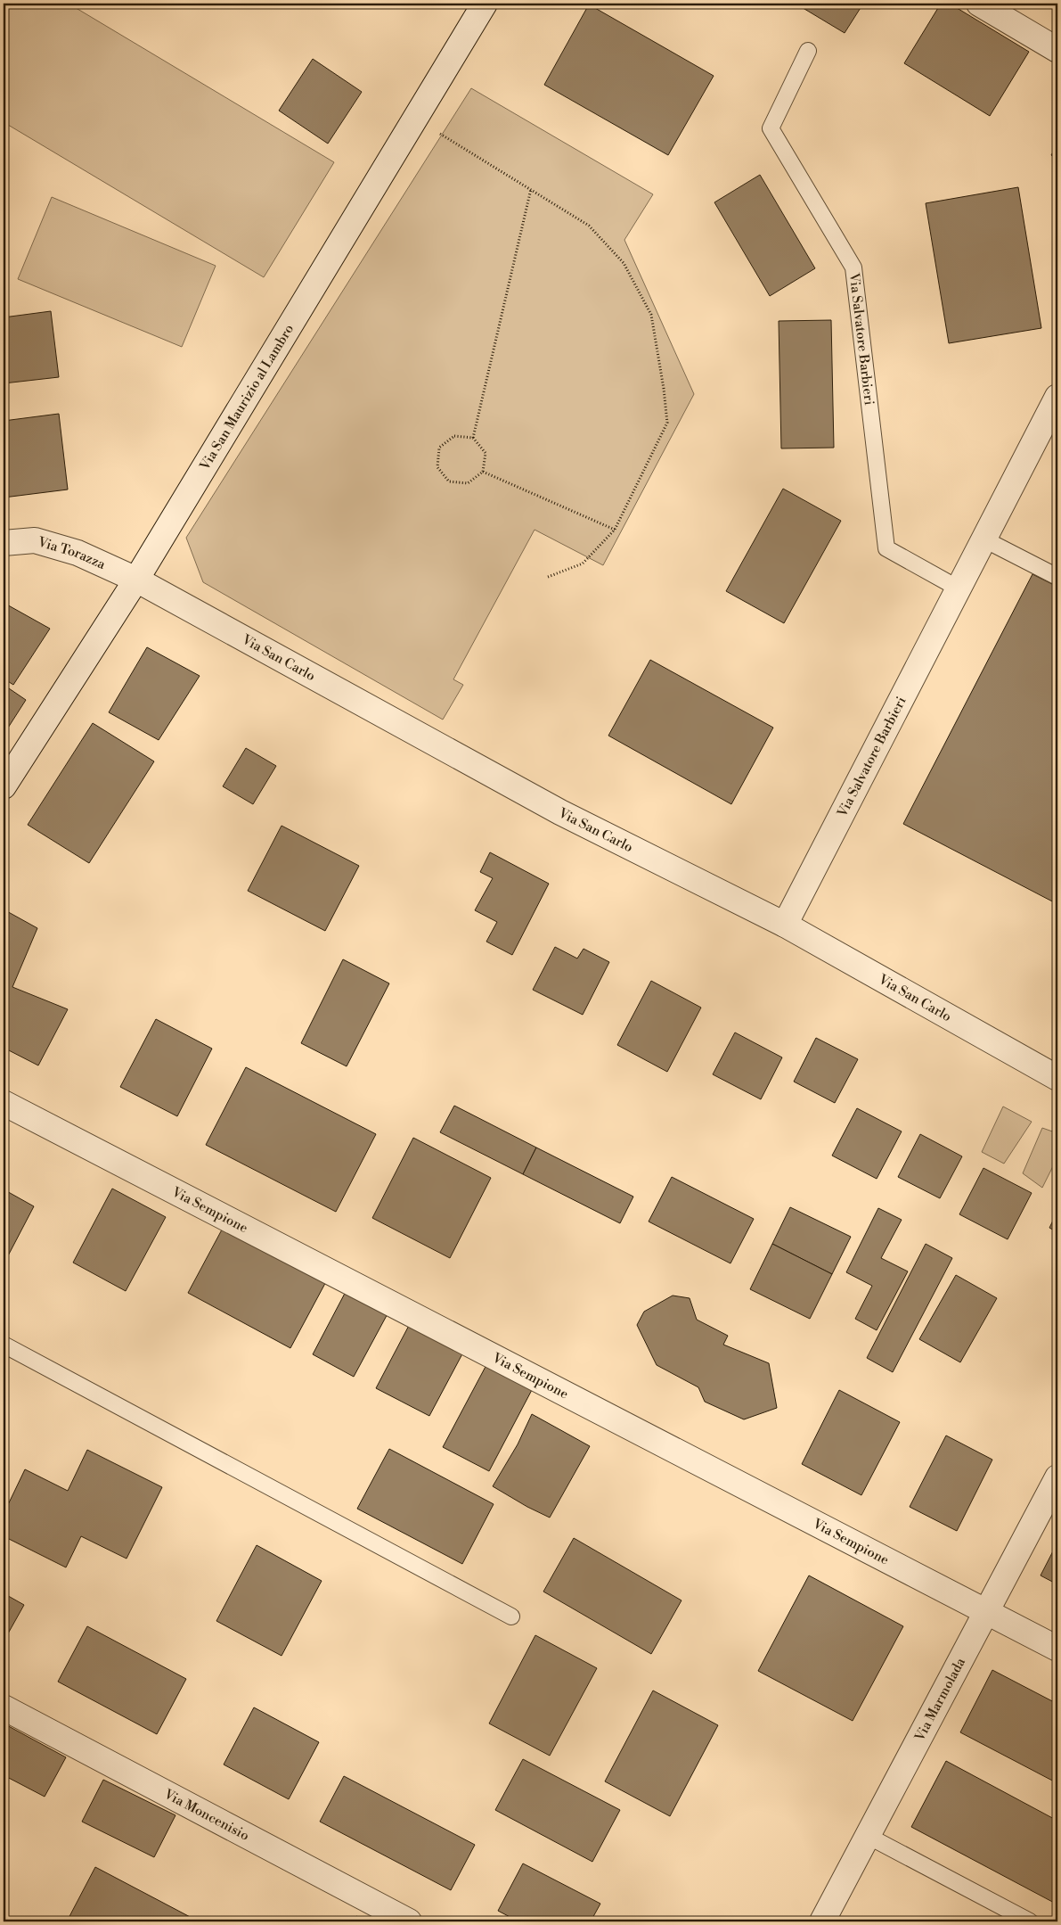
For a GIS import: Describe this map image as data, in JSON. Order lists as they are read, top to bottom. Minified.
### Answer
{"streets":{"street":["Via Salvatore Barbieri","Via San Maurizio al Lambro","Via Torazza","Via San Carlo","Via Sempione","Via Marmolada","Via Moncenisio"]},"crossings":[["Via Salvatore Barbieri","Via San Carlo"],["Via San Maurizio al Lambro","Via Torazza"],["Via San Maurizio al Lambro","Via San Carlo"],["Via Torazza","Via San Carlo"],["Via Sempione","Via Marmolada"]]}
